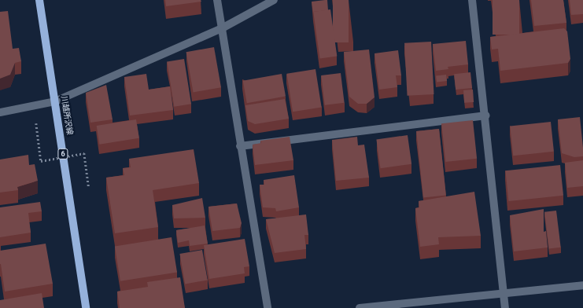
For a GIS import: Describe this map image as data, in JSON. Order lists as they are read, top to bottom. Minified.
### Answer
{"streets":{"main road":["川越所沢線","6"]}}
